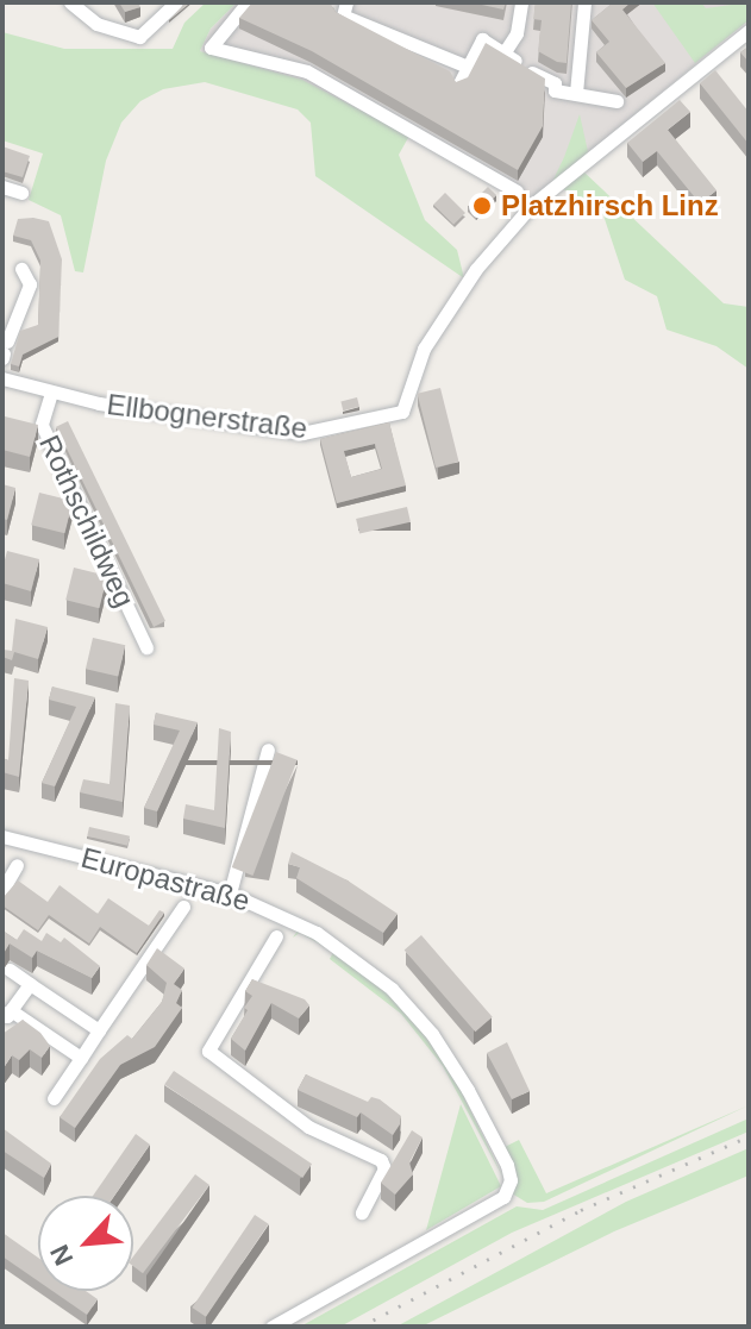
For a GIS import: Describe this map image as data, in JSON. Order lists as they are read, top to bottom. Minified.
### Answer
{"streets":{"street":["Ellbognerstraße","Rothschildweg","Europastraße"]},"crossings":[["Ellbognerstraße","Rothschildweg"]],"places":["Platzhirsch Linz"],"north":"bottom left"}
